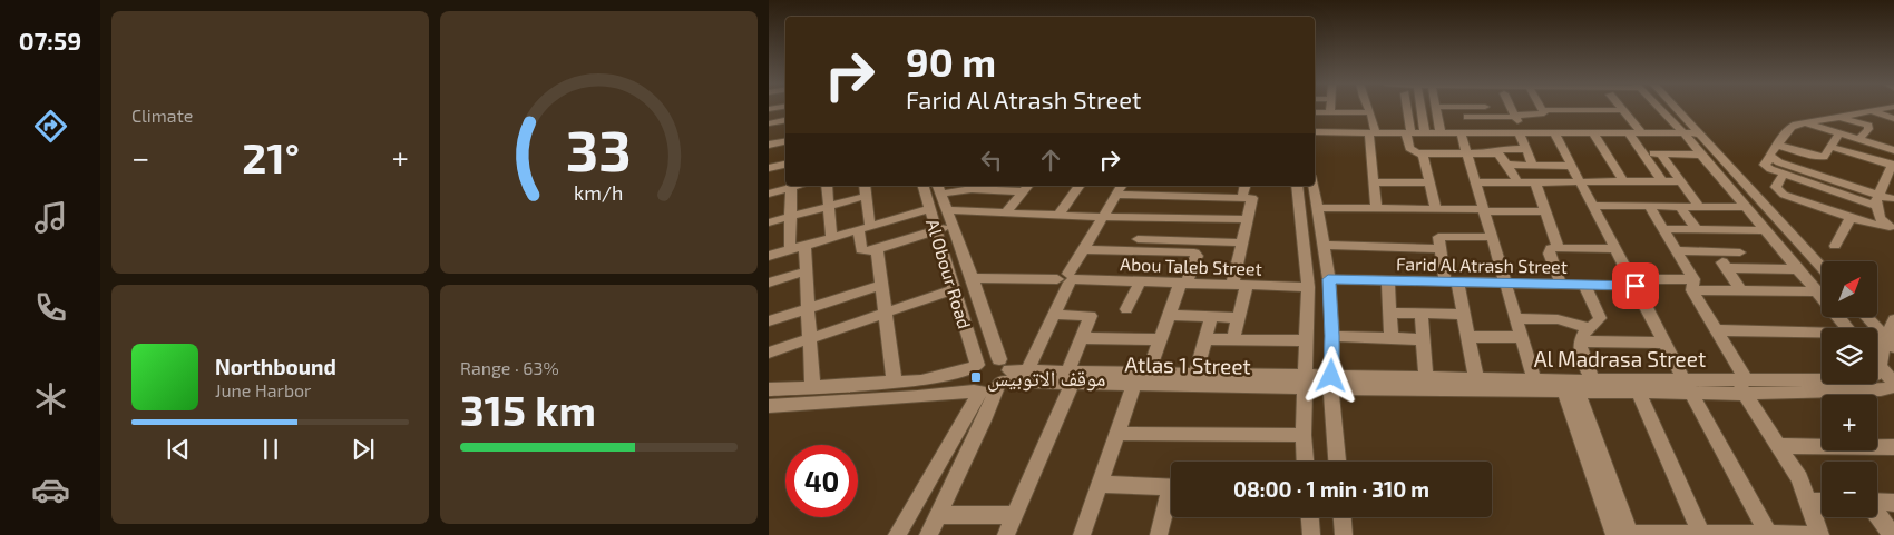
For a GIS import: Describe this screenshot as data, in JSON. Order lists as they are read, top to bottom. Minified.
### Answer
{"streets":{"street":["Farid Al Atrash Street","Abou Taleb Street","Al Obour Road","Al Madrasa Street","Atlas 1 Street"]},"crossings":[["Abou Taleb Street","Al Obour Road"],["Al Obour Road","Atlas 1 Street"],["Al Madrasa Street","Atlas 1 Street"]],"places":{"transit":["موقف الاتوبيس"]},"north":"top right","page":{"tabs":"07:59","tile":["Climate",["Range · 63%","315 km"]],"turn":["90 m","Farid Al Atrash Street"],"heat":["−","21°","+"],"map_buttons":["+","−"],"song":["Northbound","June Harbor"],"limit":"40","trip":"08:00 · 1 min · 310 m","gauge":["33","km/h"]}}
